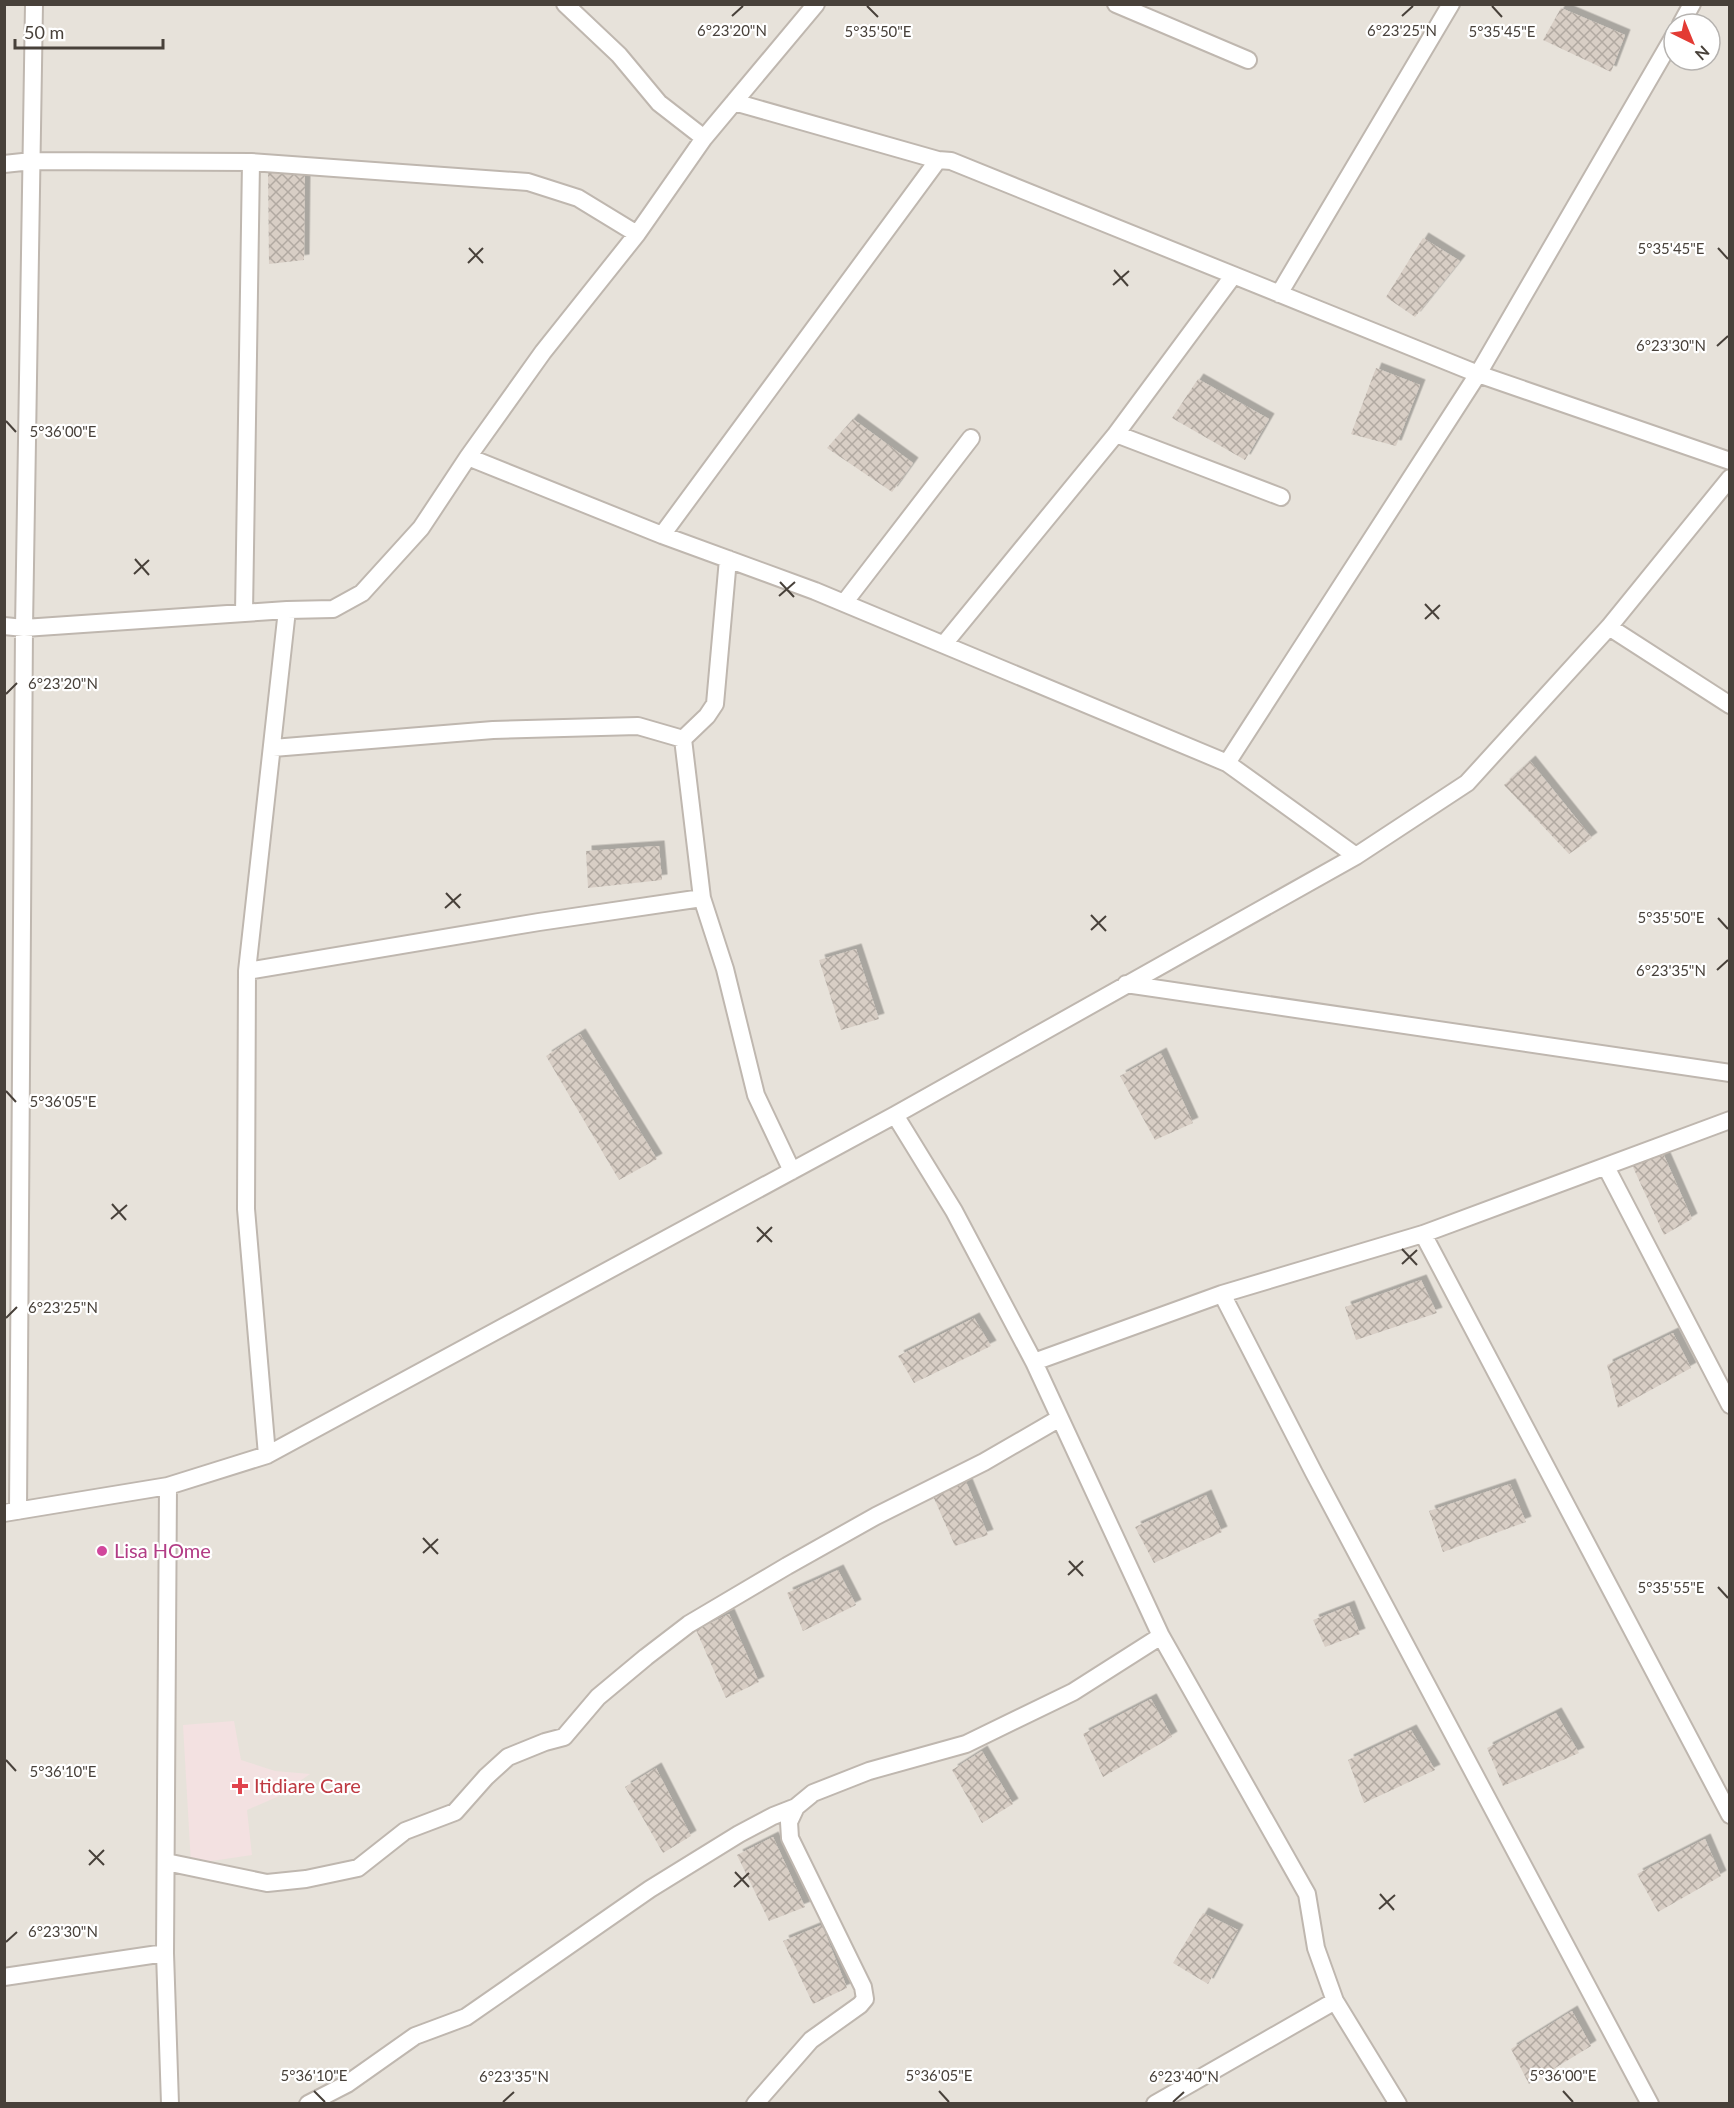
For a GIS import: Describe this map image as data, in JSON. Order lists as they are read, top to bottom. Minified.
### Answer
{"places":{"other":["Lisa HOme"],"health":["Itidiare Care"]},"scale_bar":"50 m","north":"bottom right","coordinates":["6°23'20\"N","6°23'25\"N","5°35'50\"E","5°35'45\"E","6°23'30\"N","5°36'00\"E","6°23'35\"N","5°36'05\"E","5°35'55\"E","5°36'10\"E","6°23'40\"N"]}
